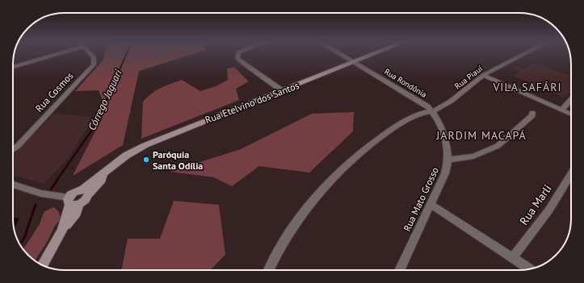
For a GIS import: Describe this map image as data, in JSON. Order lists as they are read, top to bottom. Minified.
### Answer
{"streets":{"street":["Rua Piauí","Rua Rondônia","Rua Cosmos","Rua Etelvino dos Santos","Rua Mato Grosso","Rua Marli"]},"crossings":[["Rua Piauí","Rua Rondônia"],["Rua Piauí","Rua Mato Grosso"],["Rua Rondônia","Rua Etelvino dos Santos"],["Rua Rondônia","Rua Mato Grosso"]],"districts":["VILA SAFÁRI","JARDIM MACAPÁ"],"water":["Córrego Jaguari"],"places":["Paróquia Santa Odília"]}
